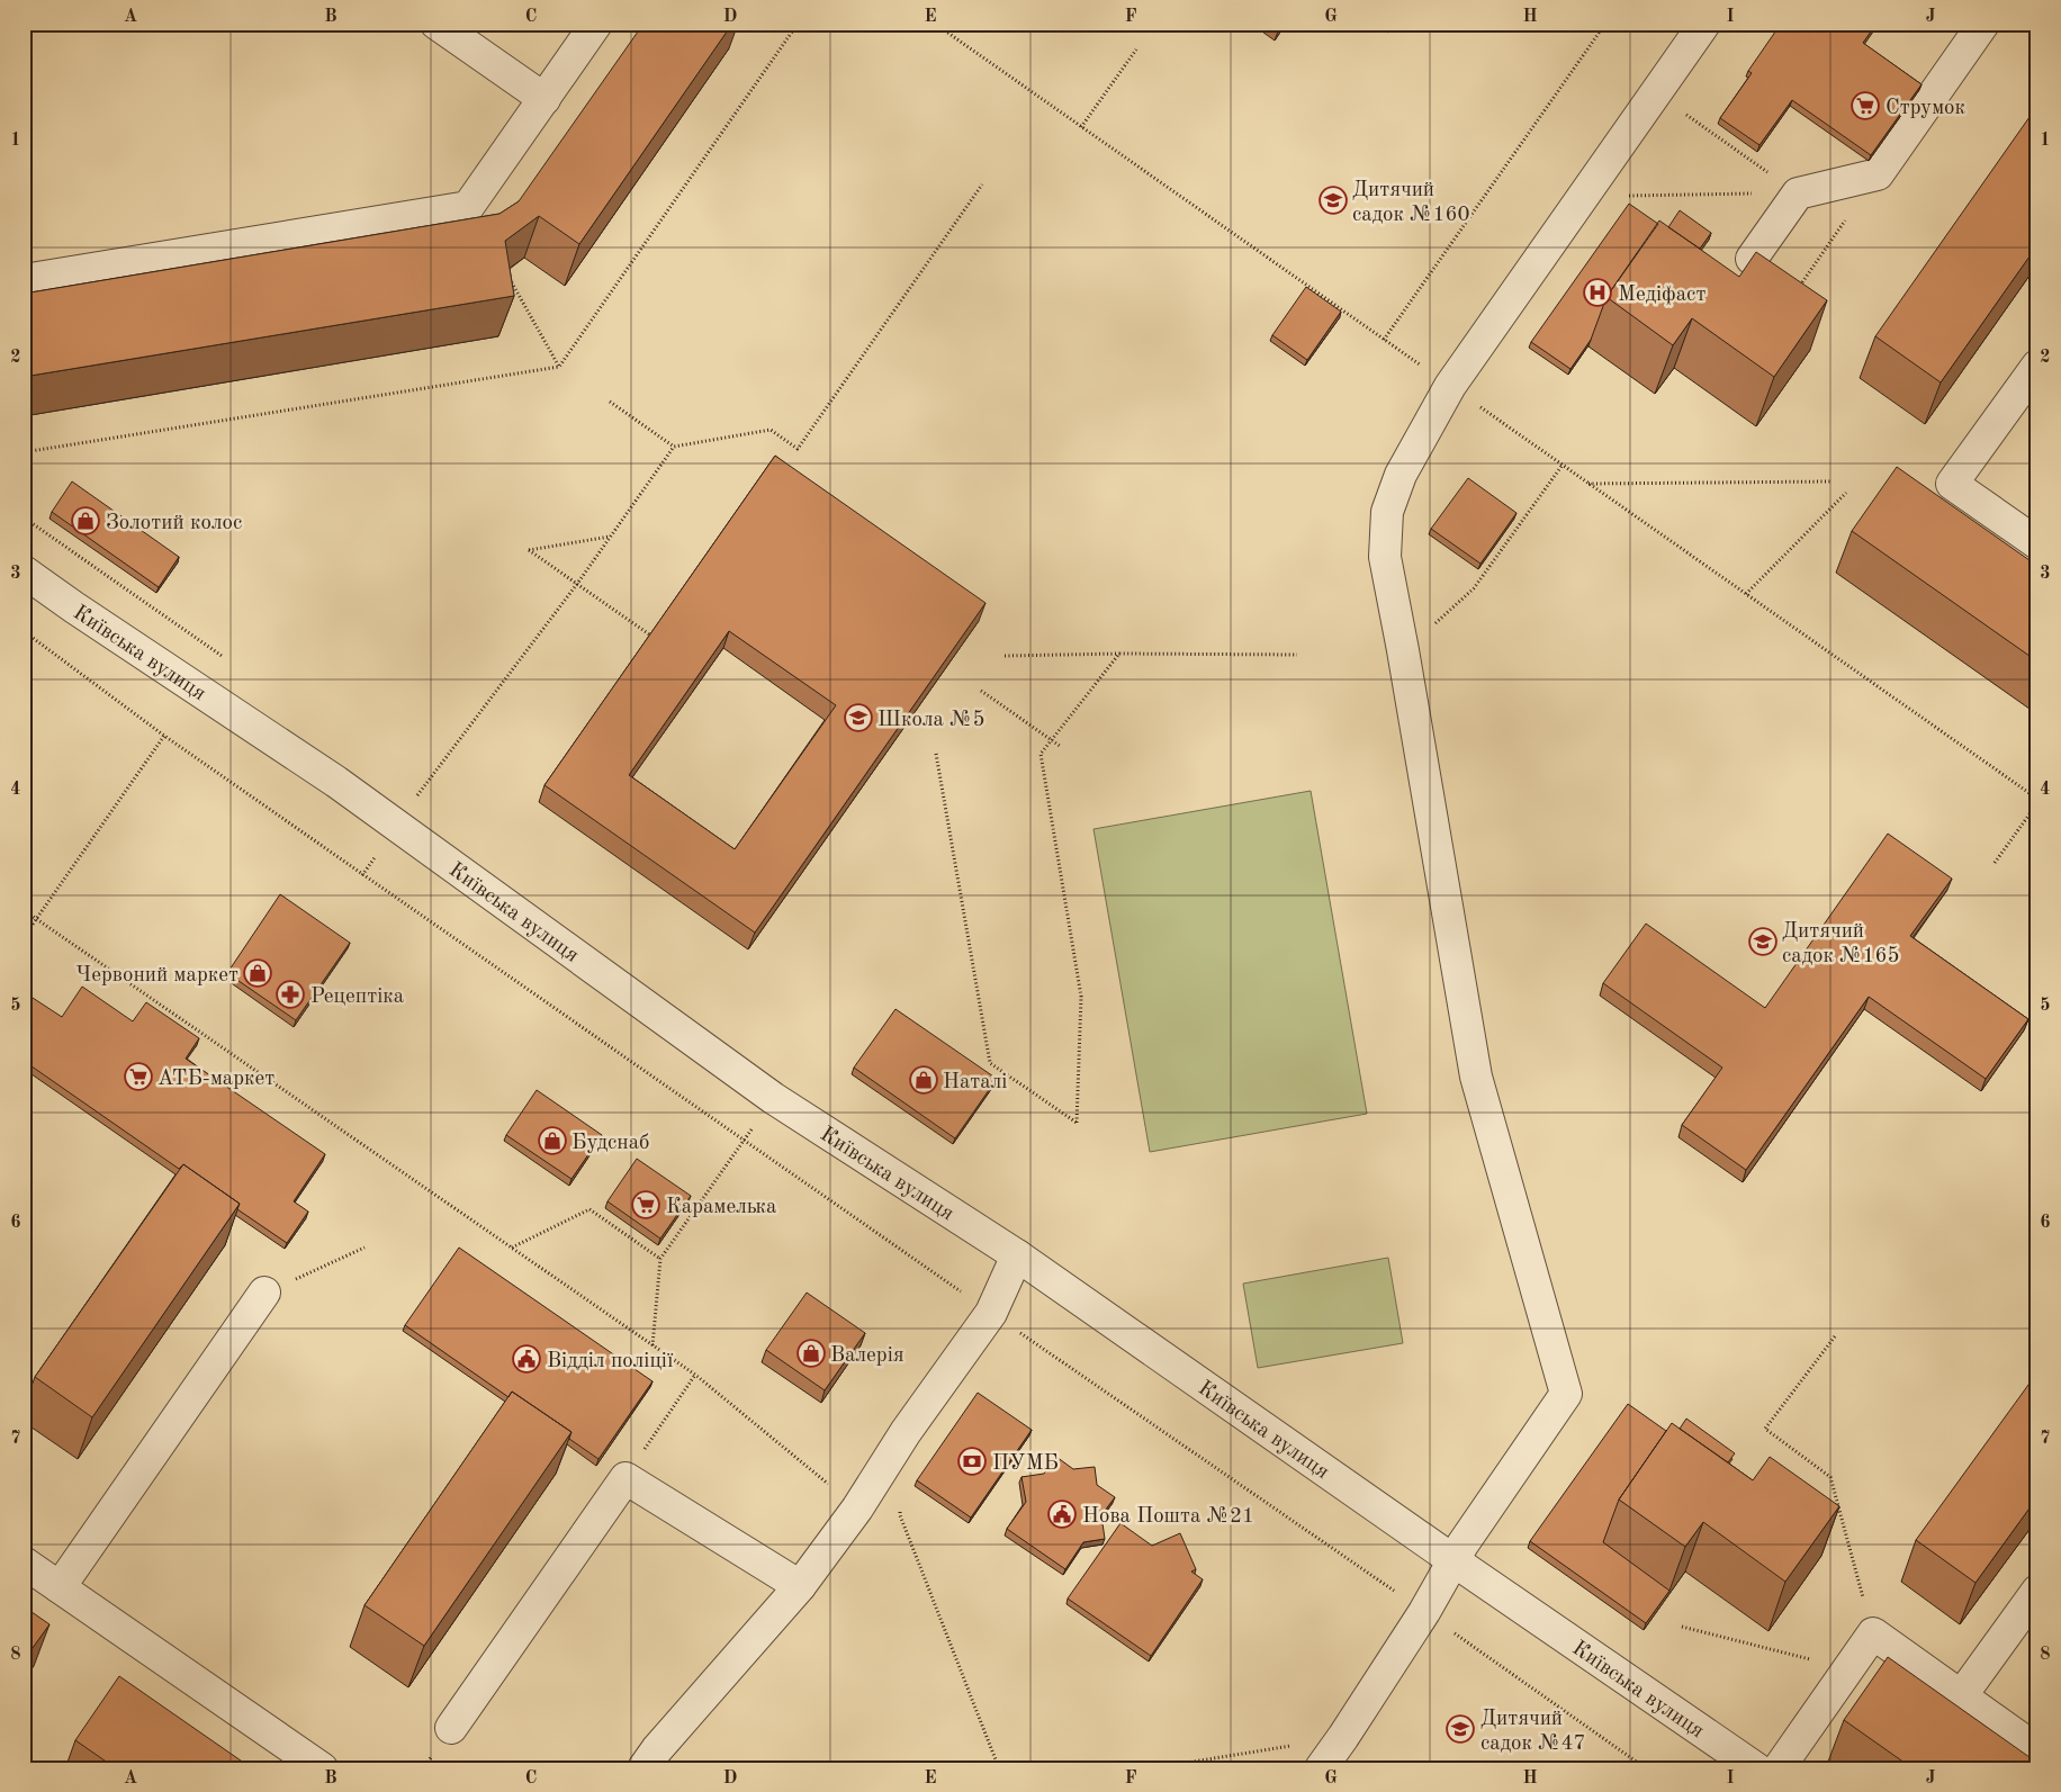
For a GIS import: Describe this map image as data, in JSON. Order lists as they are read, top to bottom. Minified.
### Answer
{"streets":{"street":["Київська вулиця"]},"places":{"supermarket":["Струмок","АТБ-маркет","Карамелька"],"school or university":["Дитячий садок №160","Школа №5","Дитячий садок №165","Дитячий садок №47"],"hospital":["Медіфаст"],"shop":["Золотий колос","Червоний маркет","Наталі","Будснаб","Валерія"],"pharmacy":["Рецептіка"],"public building":["Відділ поліції","Нова Пошта №21"],"bank":["ПУМБ"]},"grid":{"columns":["A","B","C","D","E","F","G","H","I","J"],"rows":["1","2","3","4","5","6","7","8"]}}
